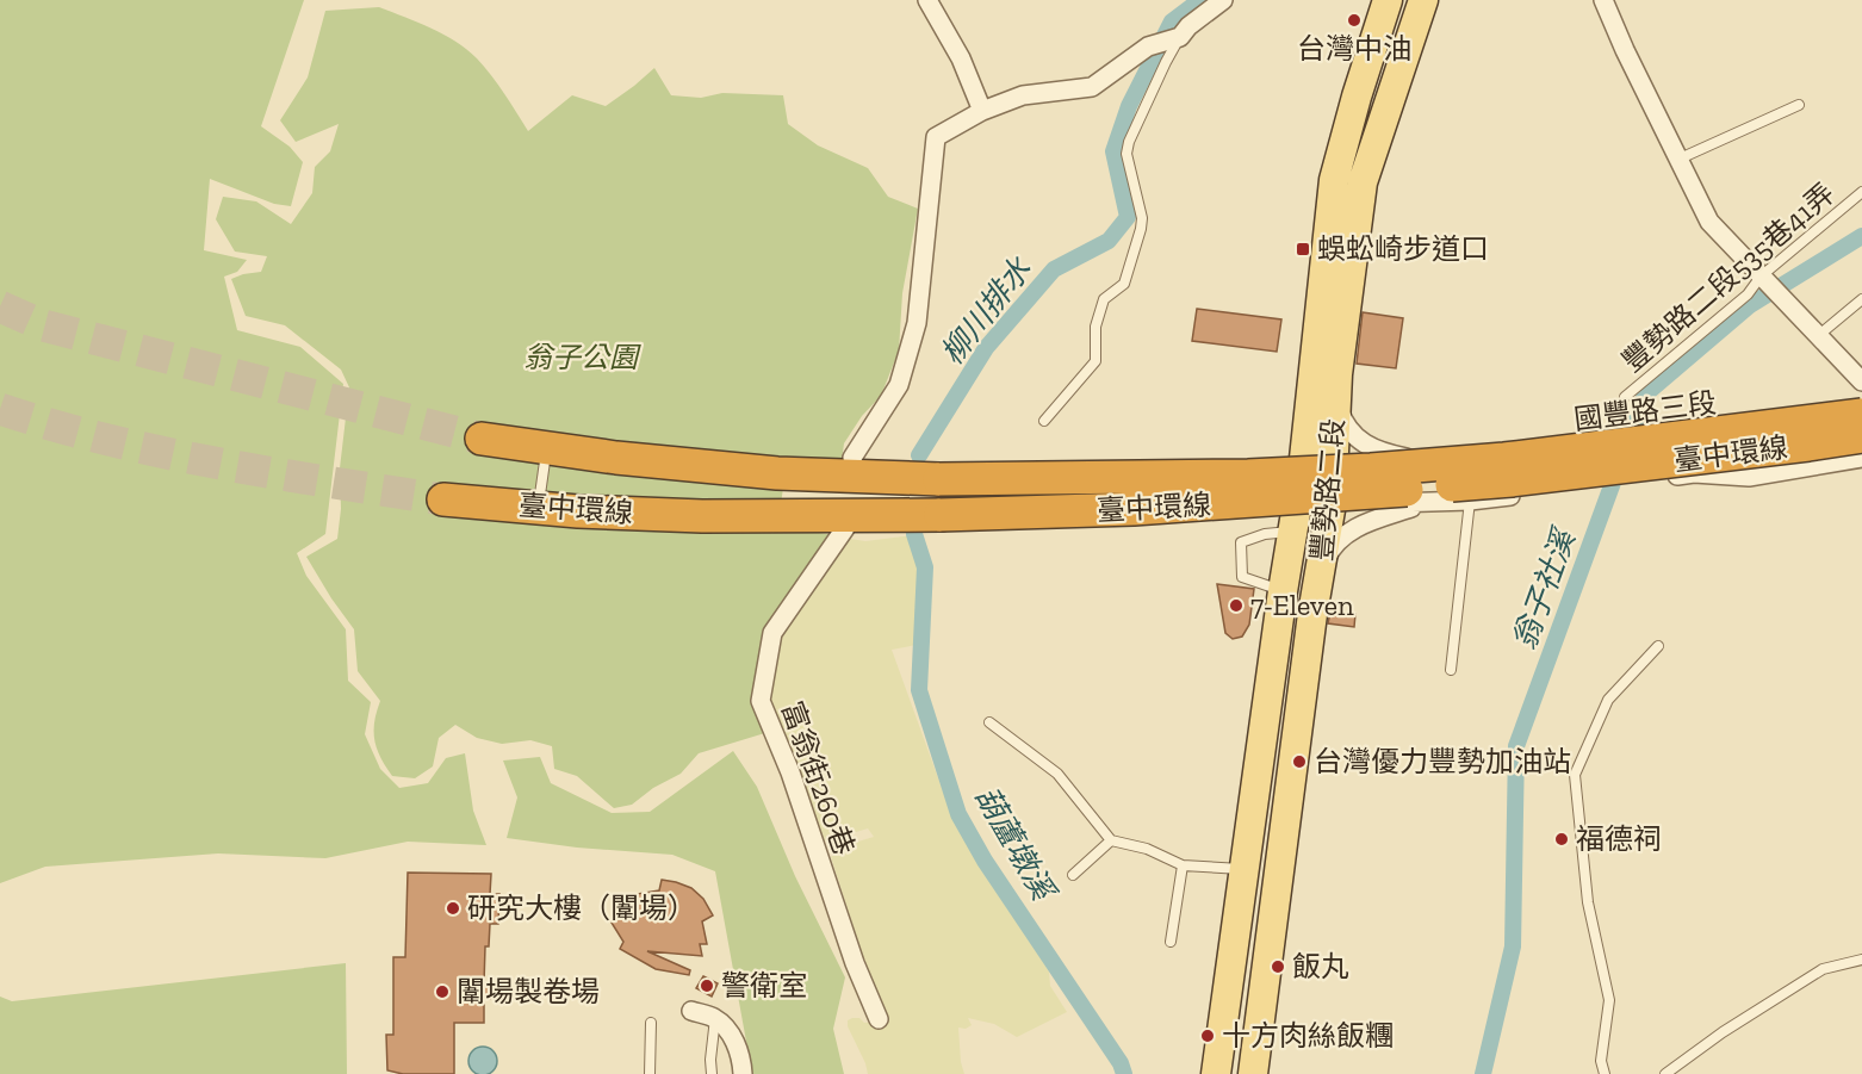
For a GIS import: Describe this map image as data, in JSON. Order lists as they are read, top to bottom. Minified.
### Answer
{"streets":{"highway":["臺中環線"],"main road":["豐勢路二段"],"street":["國豐路三段","富翁街260巷"],"lane":["豐勢路二段535巷41弄"]},"crossings":[["國豐路三段","臺中環線"],["國豐路三段","豐勢路二段"]],"water":["柳川排水","翁子社溪","葫蘆墩溪"],"parks":["翁子公園"],"places":{"other":["台灣中油","7-Eleven","台灣優力豐勢加油站","福德祠","研究大樓（闈場）","飯丸","警衛室","闈場製卷場","十方肉絲飯糰"],"transit":["蜈蚣崎步道口"]}}
